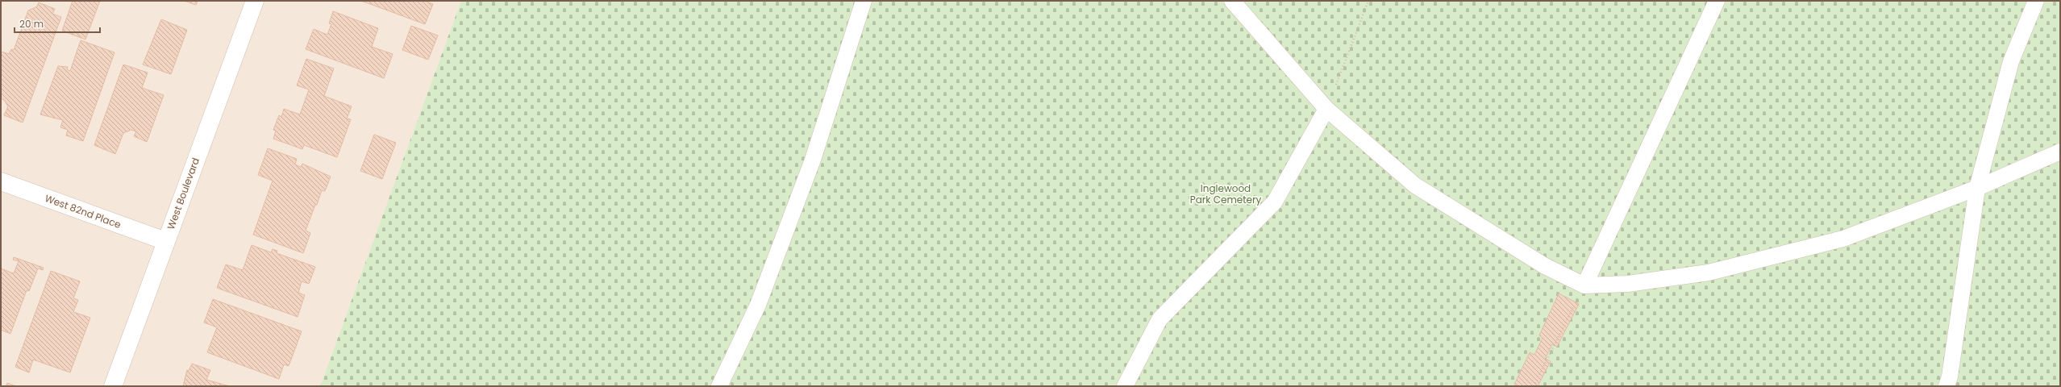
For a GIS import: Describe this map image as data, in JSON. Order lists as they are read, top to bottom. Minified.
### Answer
{"streets":{"street":["West Boulevard","West 82nd Place"]},"crossings":[["West Boulevard","West 82nd Place"]],"parks":["Inglewood Park Cemetery"],"scale_bar":"20 m"}
